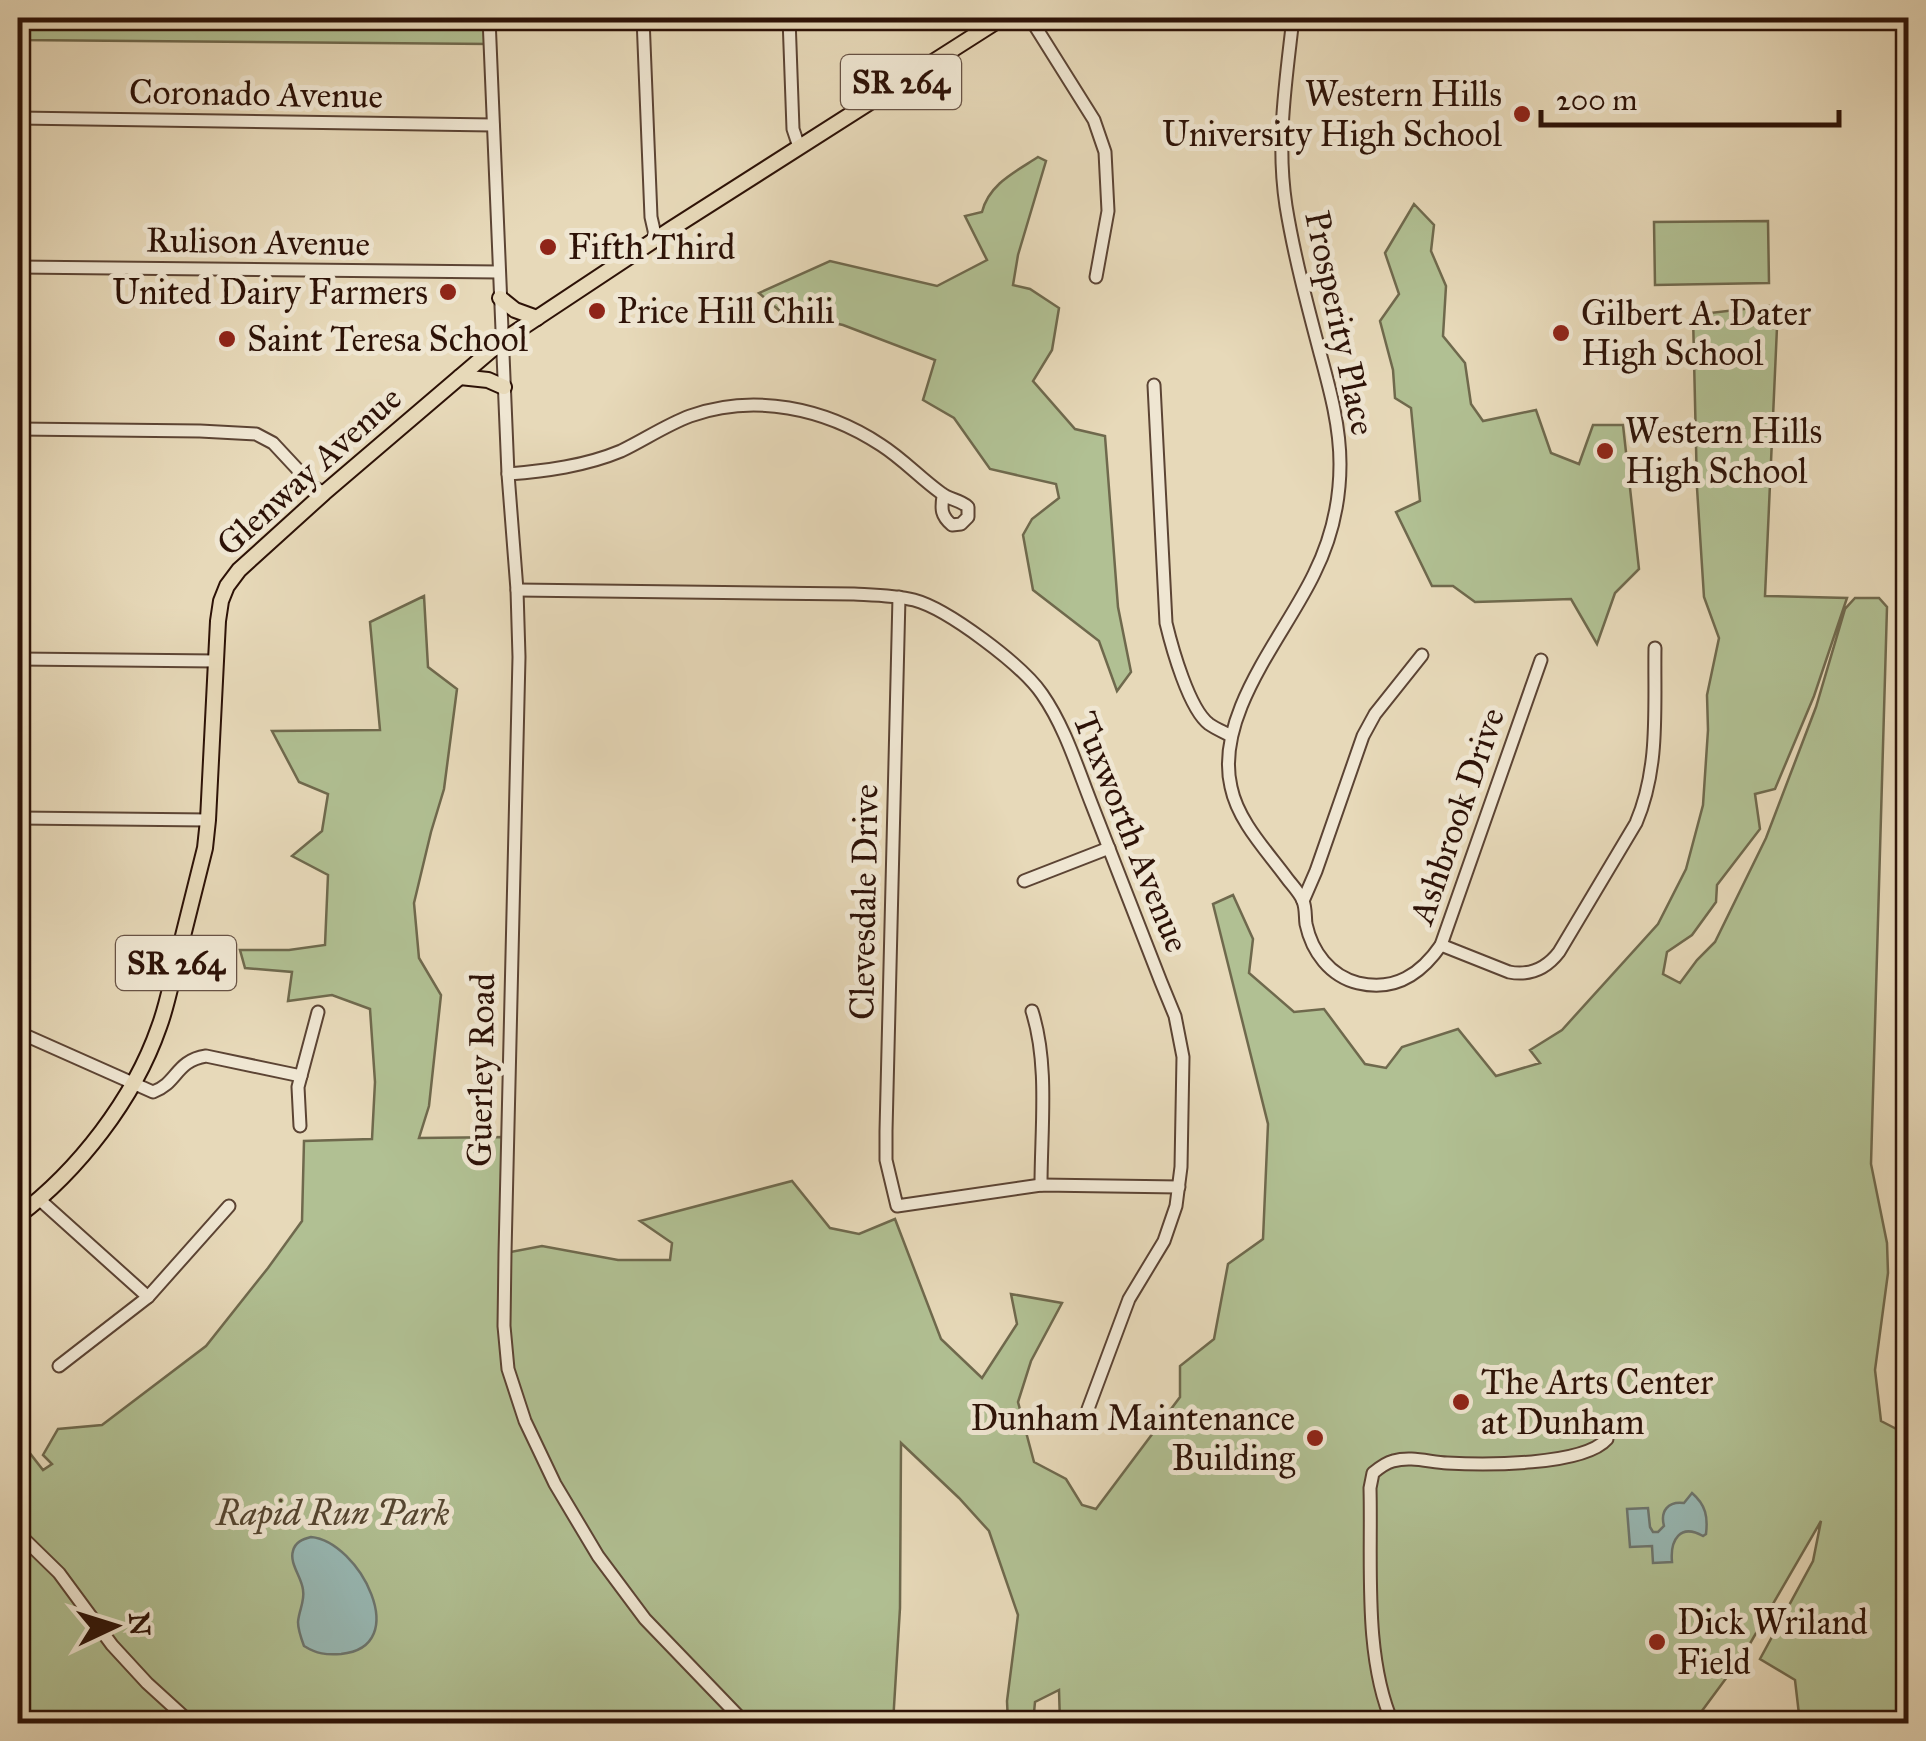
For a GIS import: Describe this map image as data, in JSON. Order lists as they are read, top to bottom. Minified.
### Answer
{"streets":{"main road":["SR 264","Glenway Avenue"],"street":["Coronado Avenue","Rulison Avenue","Prosperity Place","Ashbrook Drive","Tuxworth Avenue","Clevesdale Drive","Guerley Road"]},"crossings":[["Coronado Avenue","Guerley Road"],["Rulison Avenue","Guerley Road"],["Prosperity Place","Ashbrook Drive"],["Glenway Avenue","Guerley Road"],["Tuxworth Avenue","Clevesdale Drive"],["Tuxworth Avenue","Guerley Road"]],"parks":["Rapid Run Park"],"places":["Western Hills University High School","Fifth Third","United Dairy Farmers","Price Hill Chili","Gilbert A. Dater High School","Saint Teresa School","Western Hills High School","The Arts Center at Dunham","Dunham Maintenance Building","Dick Wriland Field"],"scale_bar":"200 m","north":"right"}
